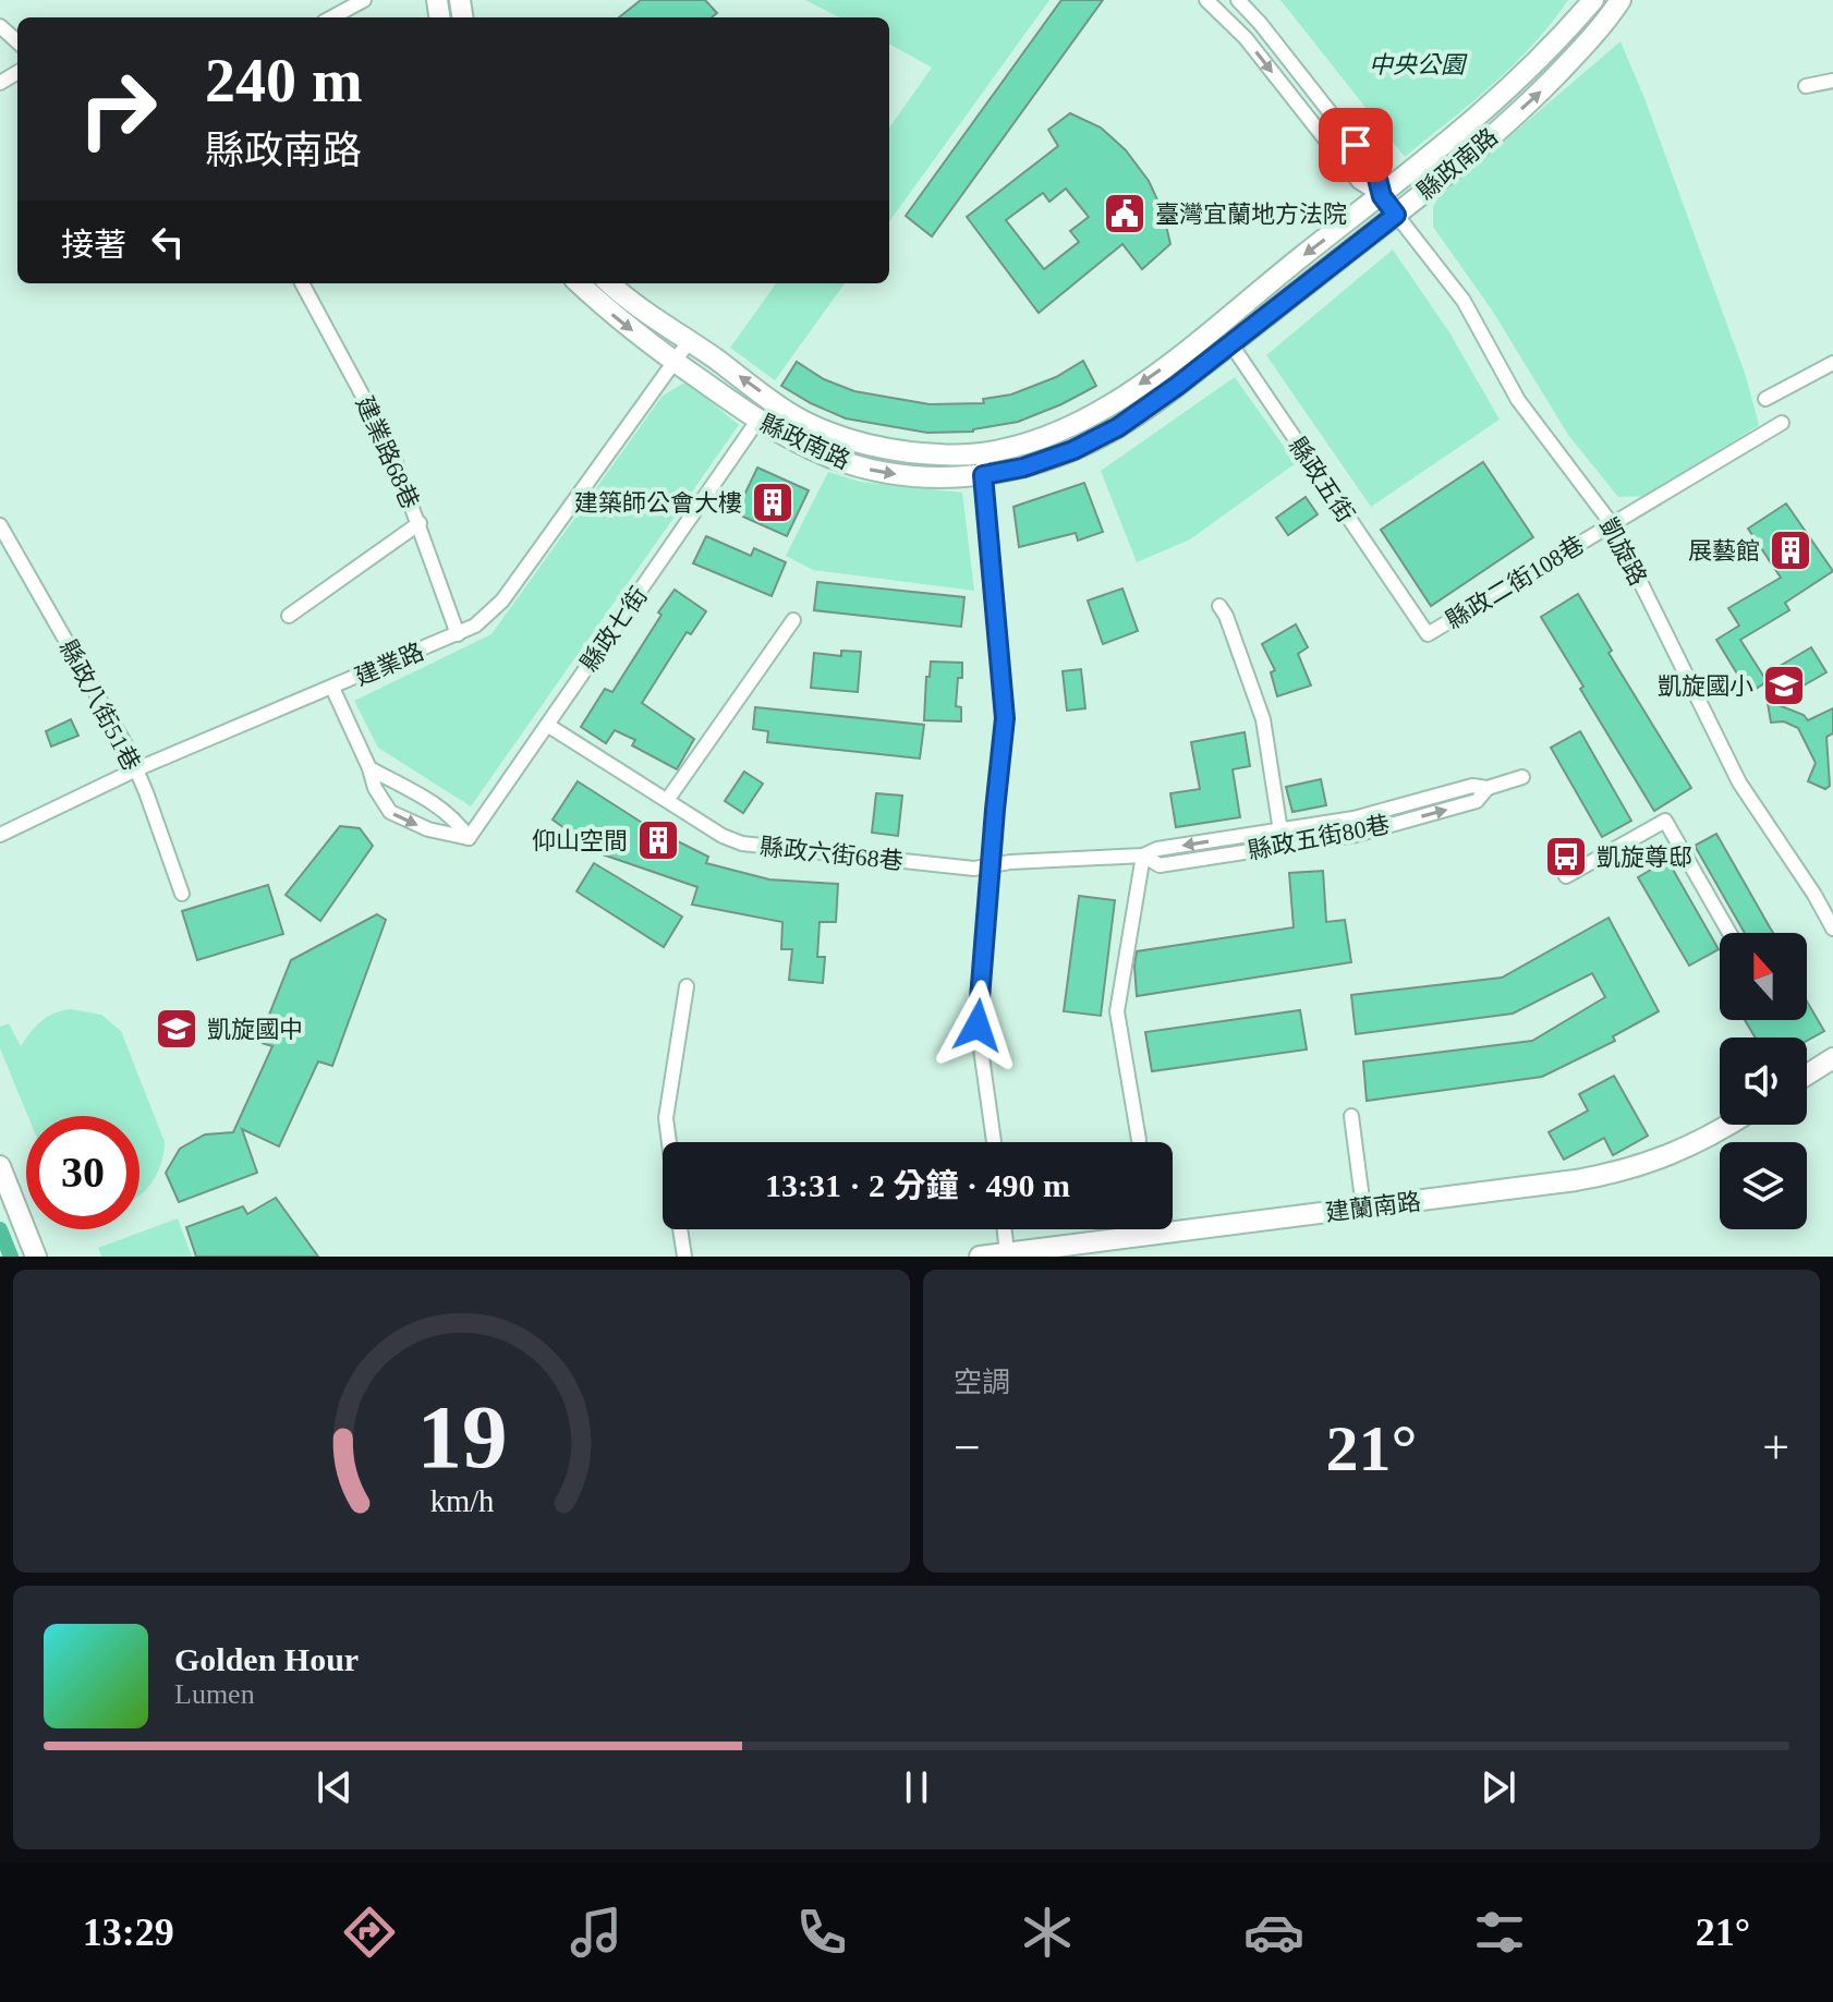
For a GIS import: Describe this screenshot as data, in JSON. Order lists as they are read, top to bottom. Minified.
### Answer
{"streets":{"street":["縣政南路","建業路68巷","縣政五街","凱旋路","縣政二街108巷","縣政七街","建業路","縣政八街51巷","縣政五街80巷","縣政六街68巷","建蘭南路"]},"crossings":[["縣政南路","縣政五街"],["縣政南路","凱旋路"],["縣政南路","縣政七街"],["縣政南路","建業路"],["建業路68巷","建業路"],["縣政五街","縣政二街108巷"],["凱旋路","縣政二街108巷"],["縣政七街","縣政六街68巷"],["建業路","縣政八街51巷"],["縣政五街80巷","縣政六街68巷"]],"parks":["中央公園"],"places":{"public building":["臺灣宜蘭地方法院"],"building":["建築師公會大樓","展藝館","仰山空間"],"school or university":["凱旋國小","凱旋國中"],"bus stop":["凱旋尊邸"]},"north":"top","page":{"turn":["240 m","縣政南路"],"then":"接著","limit":"30","trip":"13:31 · 2 分鐘 · 490 m","tile":"空調","heat":["−","21°","+"],"song":["Golden Hour","Lumen"],"tabs":["13:29","21°"],"gauge":["19","km/h"]}}
